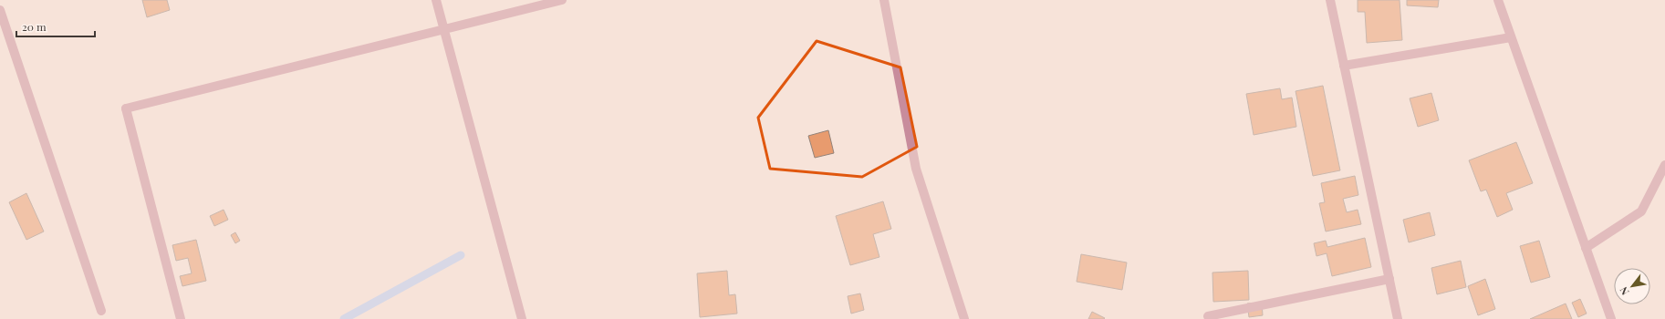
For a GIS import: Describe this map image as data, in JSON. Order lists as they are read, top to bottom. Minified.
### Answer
{"scale_bar":"20 m","north":"bottom left"}
